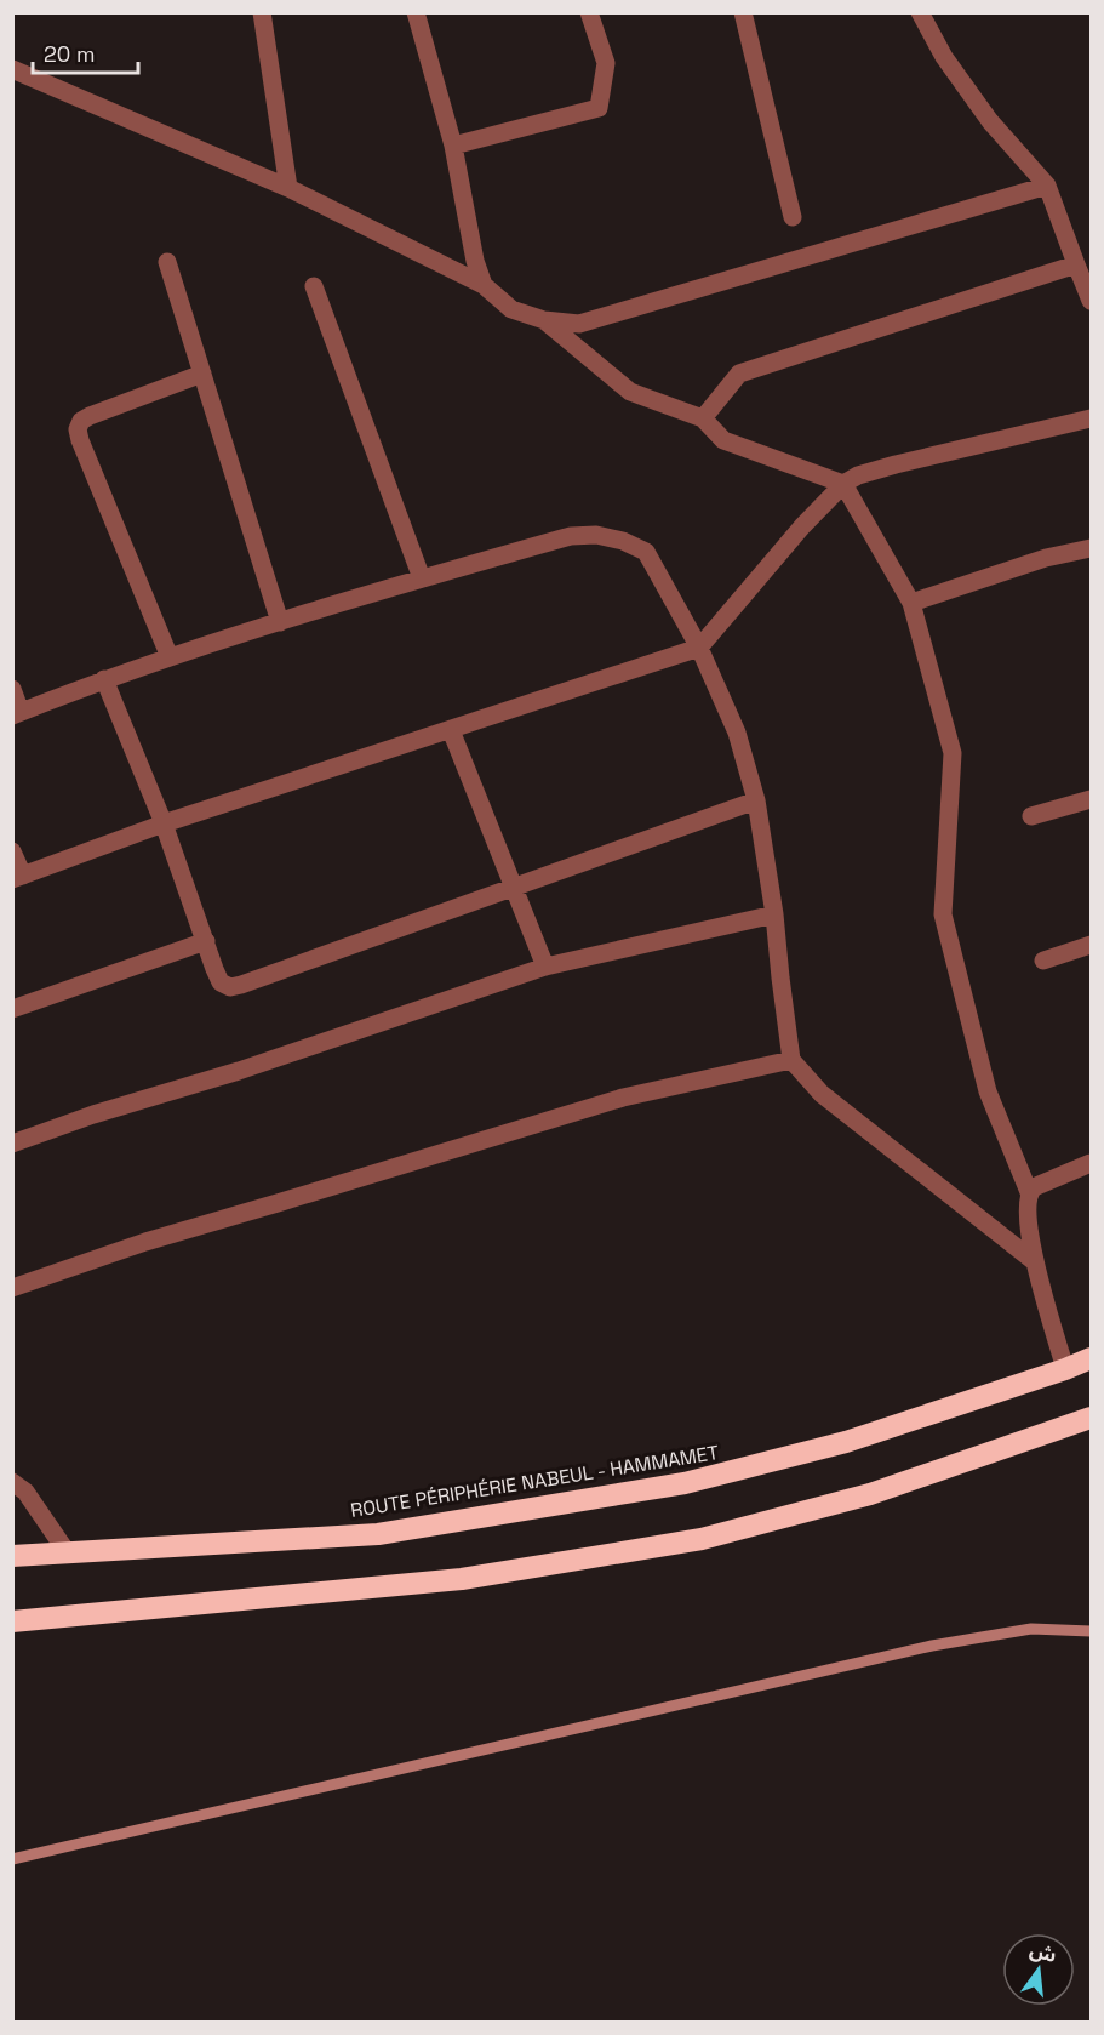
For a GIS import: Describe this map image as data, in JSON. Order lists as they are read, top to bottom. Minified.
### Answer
{"streets":{"highway":["ROUTE PÉRIPHÉRIE NABEUL - HAMMAMET"]},"scale_bar":"20 m","north":"top"}
